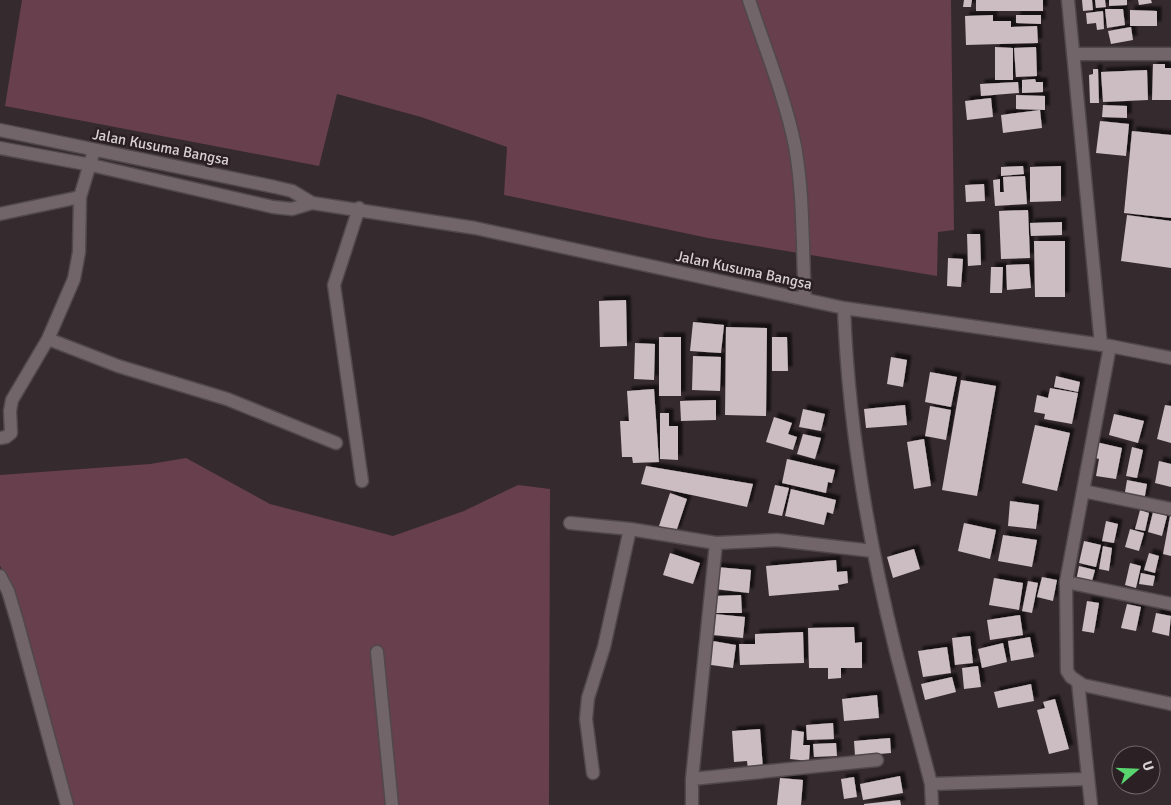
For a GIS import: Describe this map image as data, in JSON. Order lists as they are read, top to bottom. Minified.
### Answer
{"streets":{"street":["Jalan Kusuma Bangsa"]},"north":"right"}
